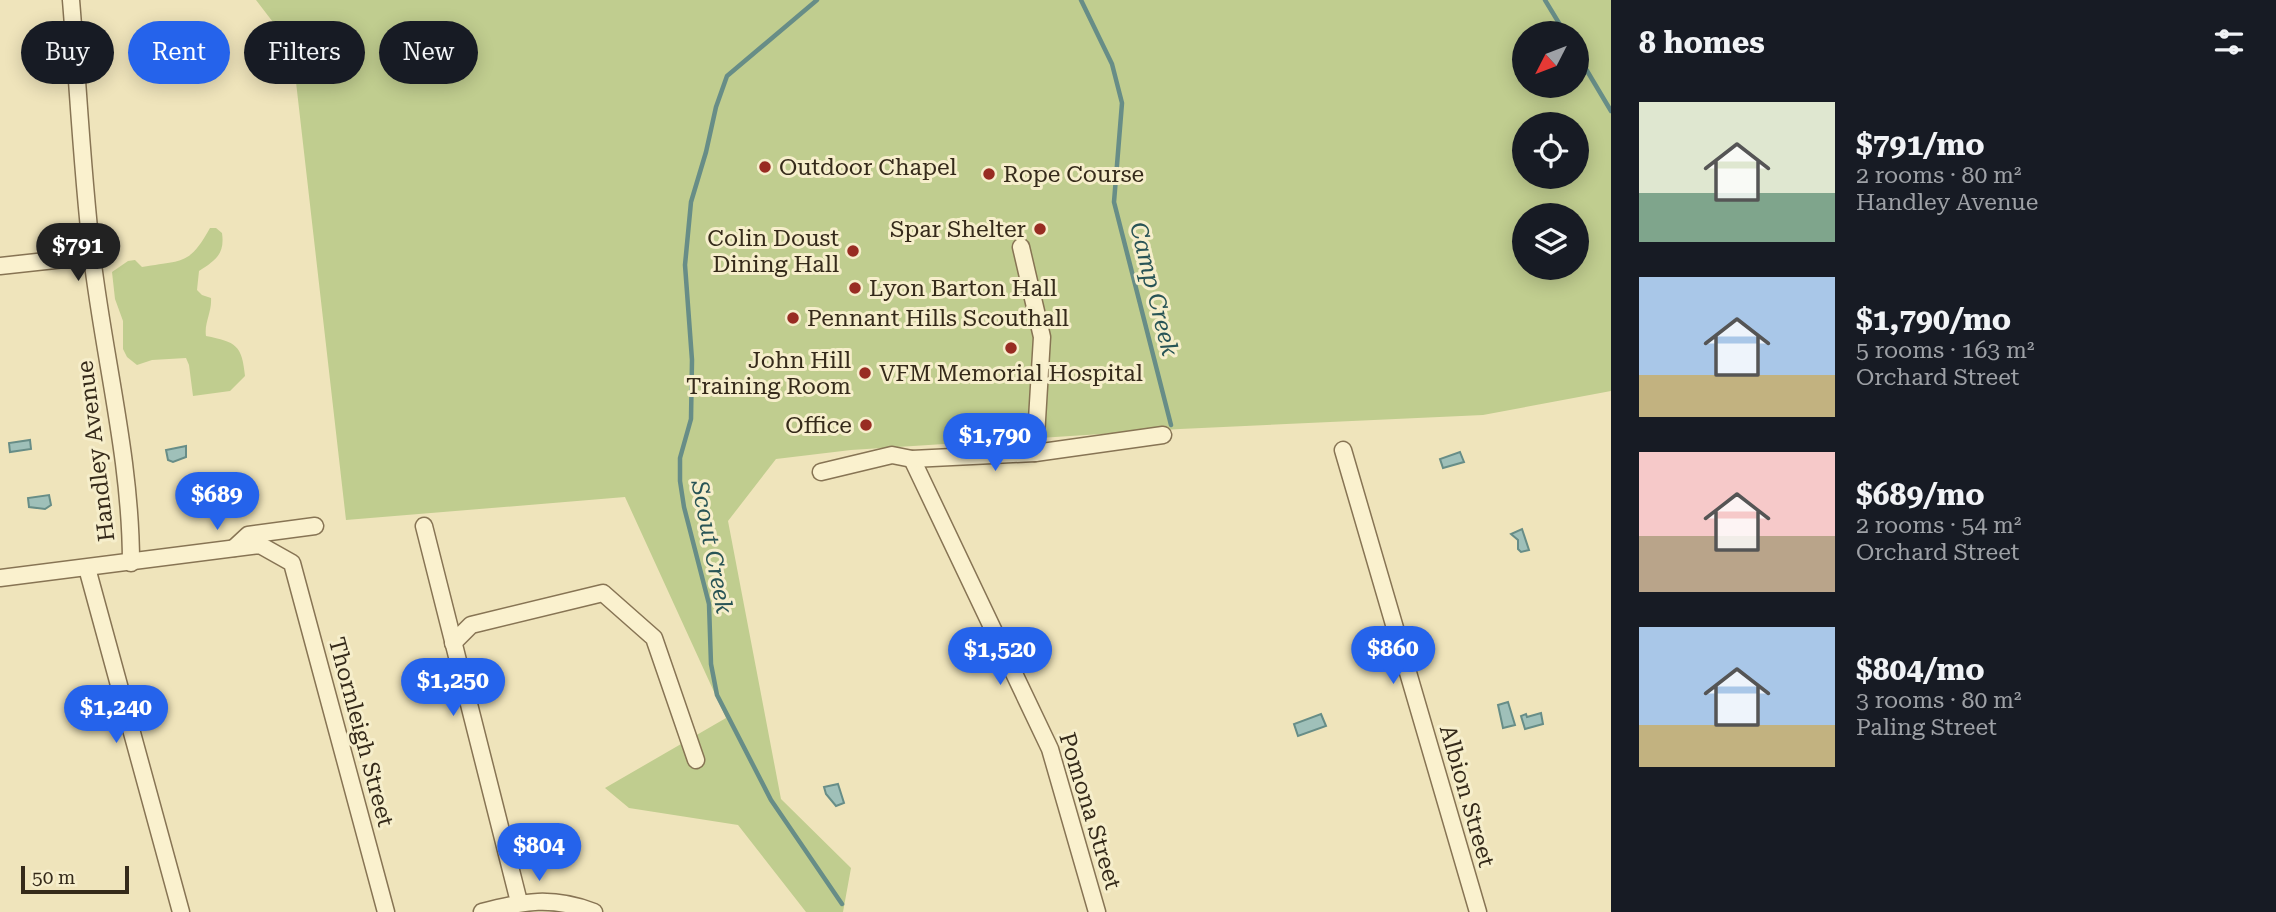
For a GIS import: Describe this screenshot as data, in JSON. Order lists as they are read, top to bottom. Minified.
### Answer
{"streets":{"street":["Handley Avenue","Thornleigh Street","Albion Street","Pomona Street"]},"water":["Camp Creek","Scout Creek"],"places":["Outdoor Chapel","Rope Course","Spar Shelter","Colin Doust Dining Hall","Lyon Barton Hall","Pennant Hills Scouthall","VFM Memorial Hospital","John Hill Training Room","Office"],"scale_bar":"50 m","north":"bottom left","page":{"heading":"8 homes","chip":["Buy","Rent","Filters","New"],"list":[{"name":"$791/mo","note":"2 rooms · 80 m² · Handley Avenue"},{"name":"$1,790/mo","note":"5 rooms · 163 m² · Orchard Street"},{"name":"$689/mo","note":"2 rooms · 54 m² · Orchard Street"},{"name":"$804/mo","note":"3 rooms · 80 m² · Paling Street"}],"price":["$791","$1,790","$689","$860","$1,520","$1,250","$1,240","$804"],"scale":"50 m"}}
